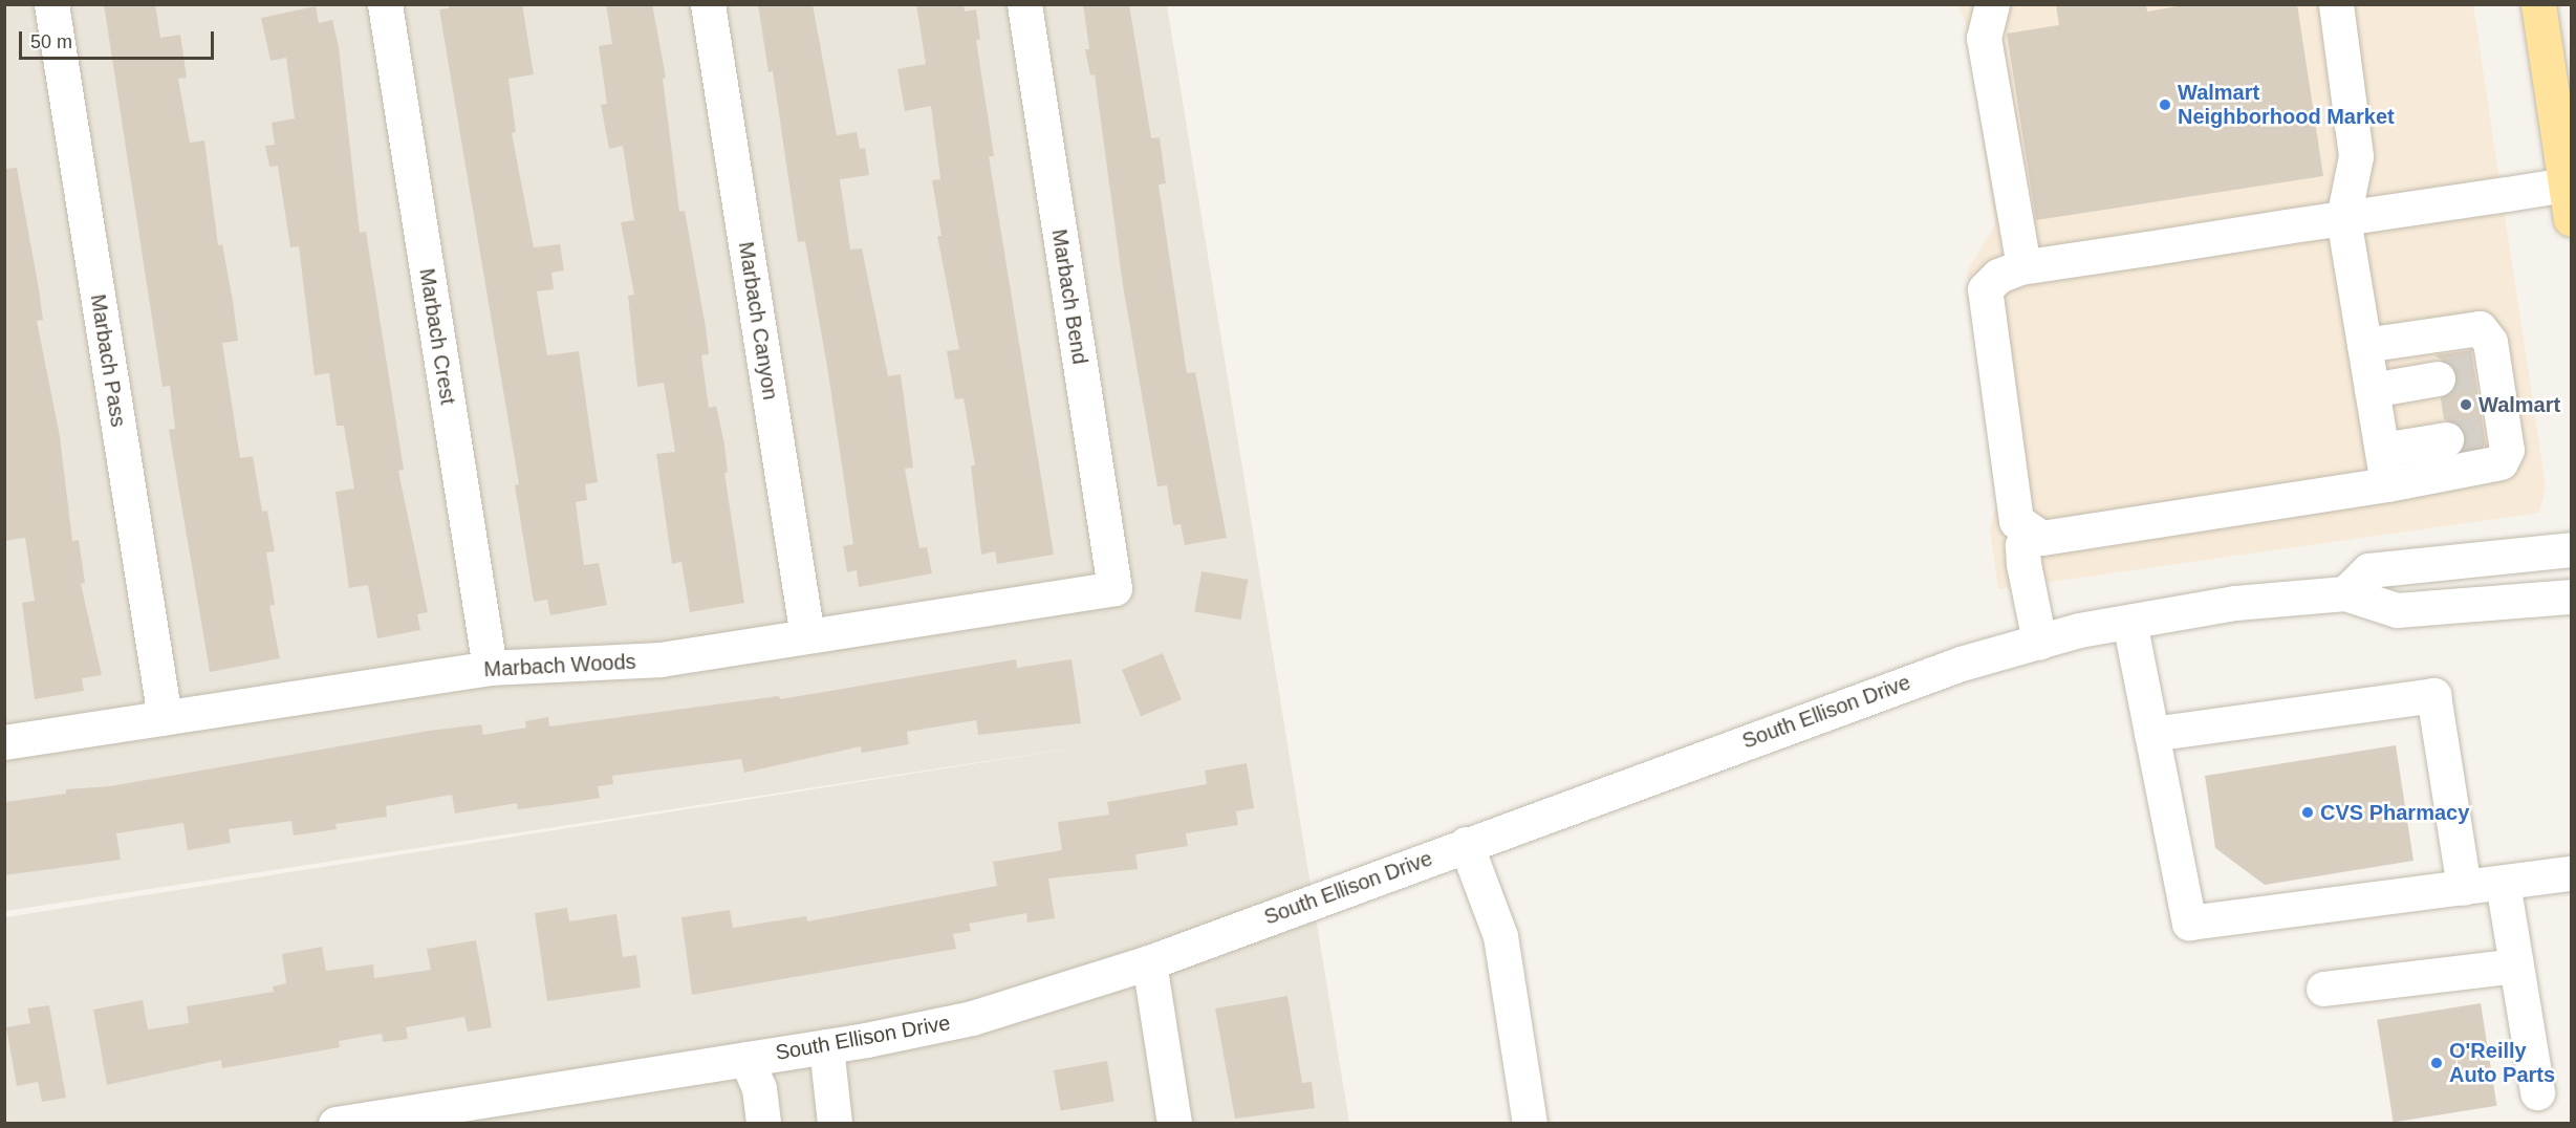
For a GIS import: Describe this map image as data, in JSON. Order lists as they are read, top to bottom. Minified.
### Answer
{"streets":{"street":["Marbach Bend","Marbach Canyon","Marbach Crest","Marbach Pass","Marbach Woods","South Ellison Drive"]},"crossings":[["Marbach Bend","Marbach Woods"],["Marbach Canyon","Marbach Woods"],["Marbach Crest","Marbach Woods"],["Marbach Pass","Marbach Woods"]],"places":["Walmart Neighborhood Market","Walmart","CVS Pharmacy","O'Reilly Auto Parts"],"scale_bar":"50 m"}
